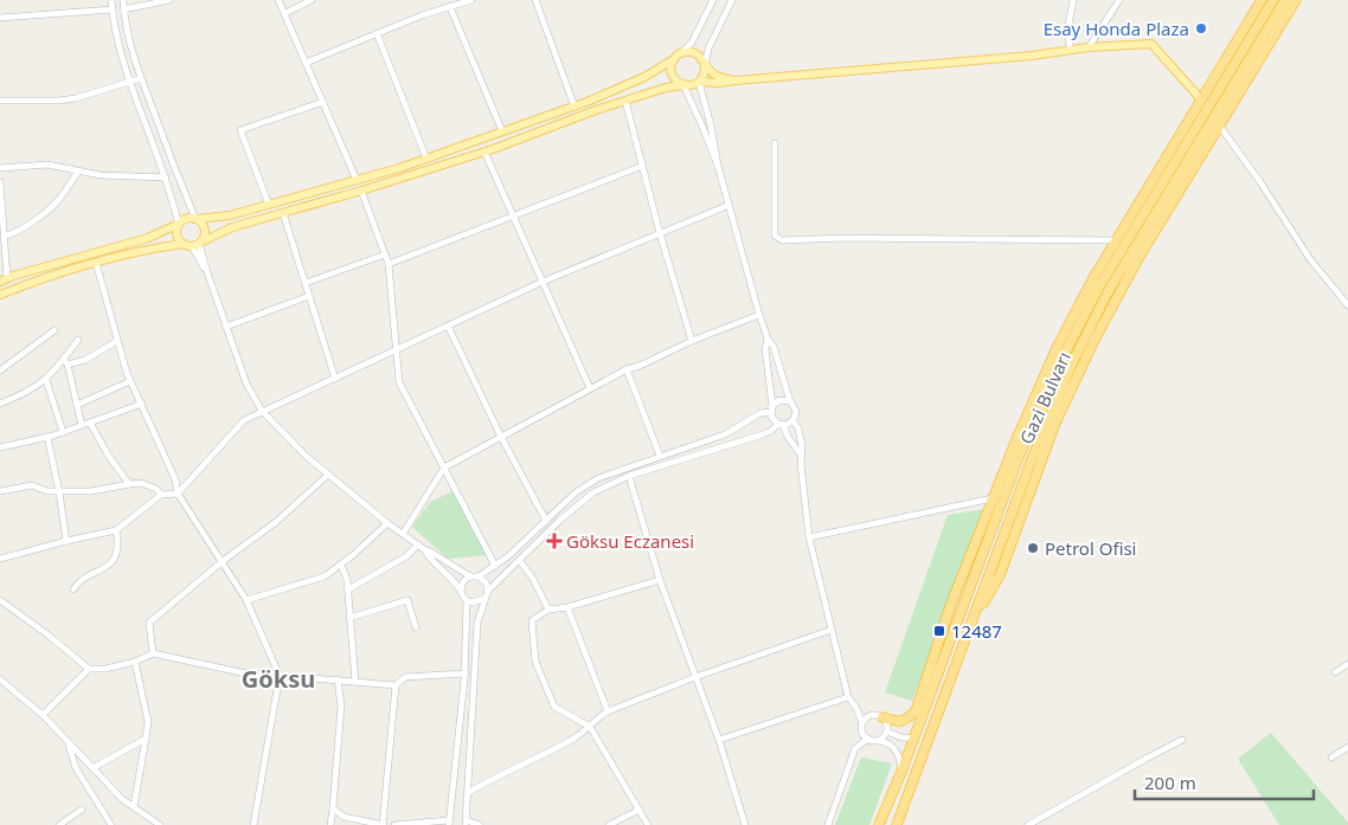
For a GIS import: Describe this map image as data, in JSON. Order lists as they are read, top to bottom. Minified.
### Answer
{"streets":{"highway":["Gazi Bulvarı"]},"districts":["Göksu"],"places":{"other":["Esay Honda Plaza","Petrol Ofisi"],"health":["Göksu Eczanesi"],"transit":["12487"]},"scale_bar":"200 m"}
